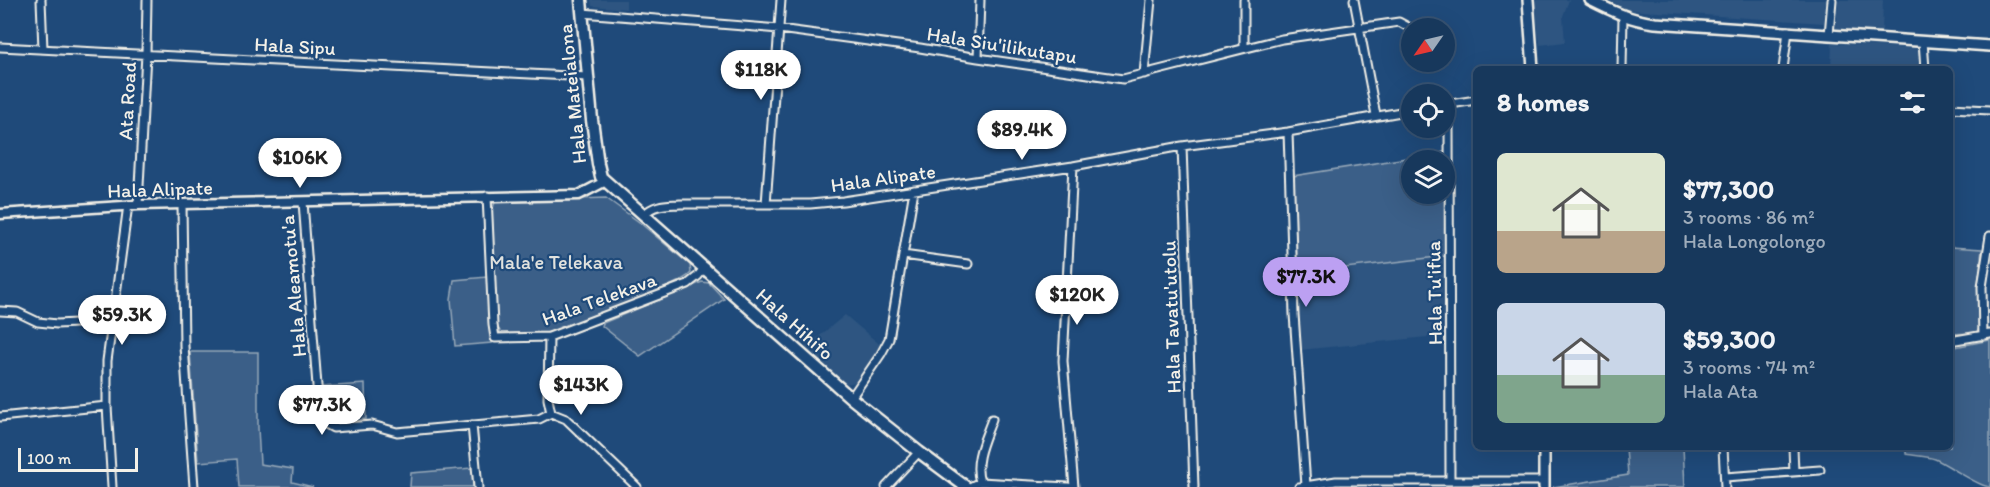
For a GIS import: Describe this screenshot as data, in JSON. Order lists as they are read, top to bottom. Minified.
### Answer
{"streets":{"main road":["Hala Mateialona","Hala Hihifo"],"street":["Hala Siu'ilikutapu","Hala Sipu","Ata Road","Hala Alipate","Hala Aleamotu'a","Hala Tu'ifua","Hala Telekava","Hala Tavatu'utolu"]},"crossings":[["Hala Siu'ilikutapu","Hala Mateialona"],["Hala Sipu","Hala Mateialona"],["Hala Sipu","Ata Road"],["Hala Mateialona","Hala Alipate"],["Hala Mateialona","Hala Hihifo"],["Ata Road","Hala Alipate"],["Hala Alipate","Hala Aleamotu'a"],["Hala Alipate","Hala Telekava"],["Hala Alipate","Hala Tavatu'utolu"],["Hala Alipate","Hala Hihifo"],["Hala Telekava","Hala Hihifo"]],"parks":["Mala'e Telekava"],"scale_bar":"100 m","north":"bottom left","page":{"price":["$118K","$89.4K","$106K","$77.3K","$120K","$59.3K","$143K","$77.3K"],"heading":"8 homes","list":[{"name":"$77,300","note":"3 rooms · 86 m² · Hala Longolongo"},{"name":"$59,300","note":"3 rooms · 74 m² · Hala Ata"}],"scale":"100 m"}}
